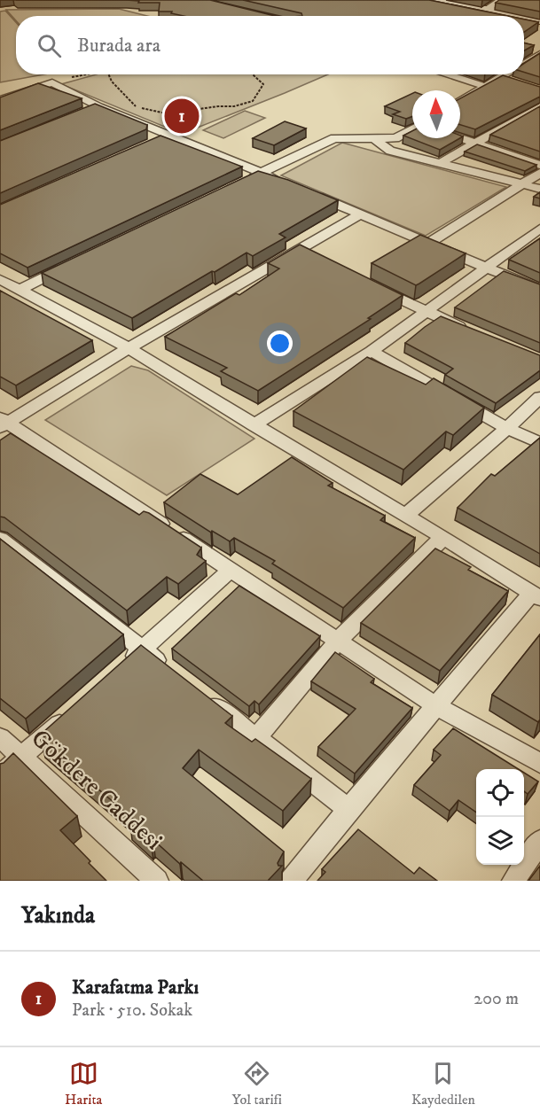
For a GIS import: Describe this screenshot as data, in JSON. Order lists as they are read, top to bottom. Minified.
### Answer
{"streets":{"street":["Gökdere Caddesi"]},"north":"top","page":{"search":"Burada ara","pins":"1","heading":"Yakında","list":[{"mark":"1","name":"Karafatma Parkı","note":"Park · 510. Sokak","value":"200 m"}],"nav":["Harita","Yol tarifi","Kaydedilen"]}}
